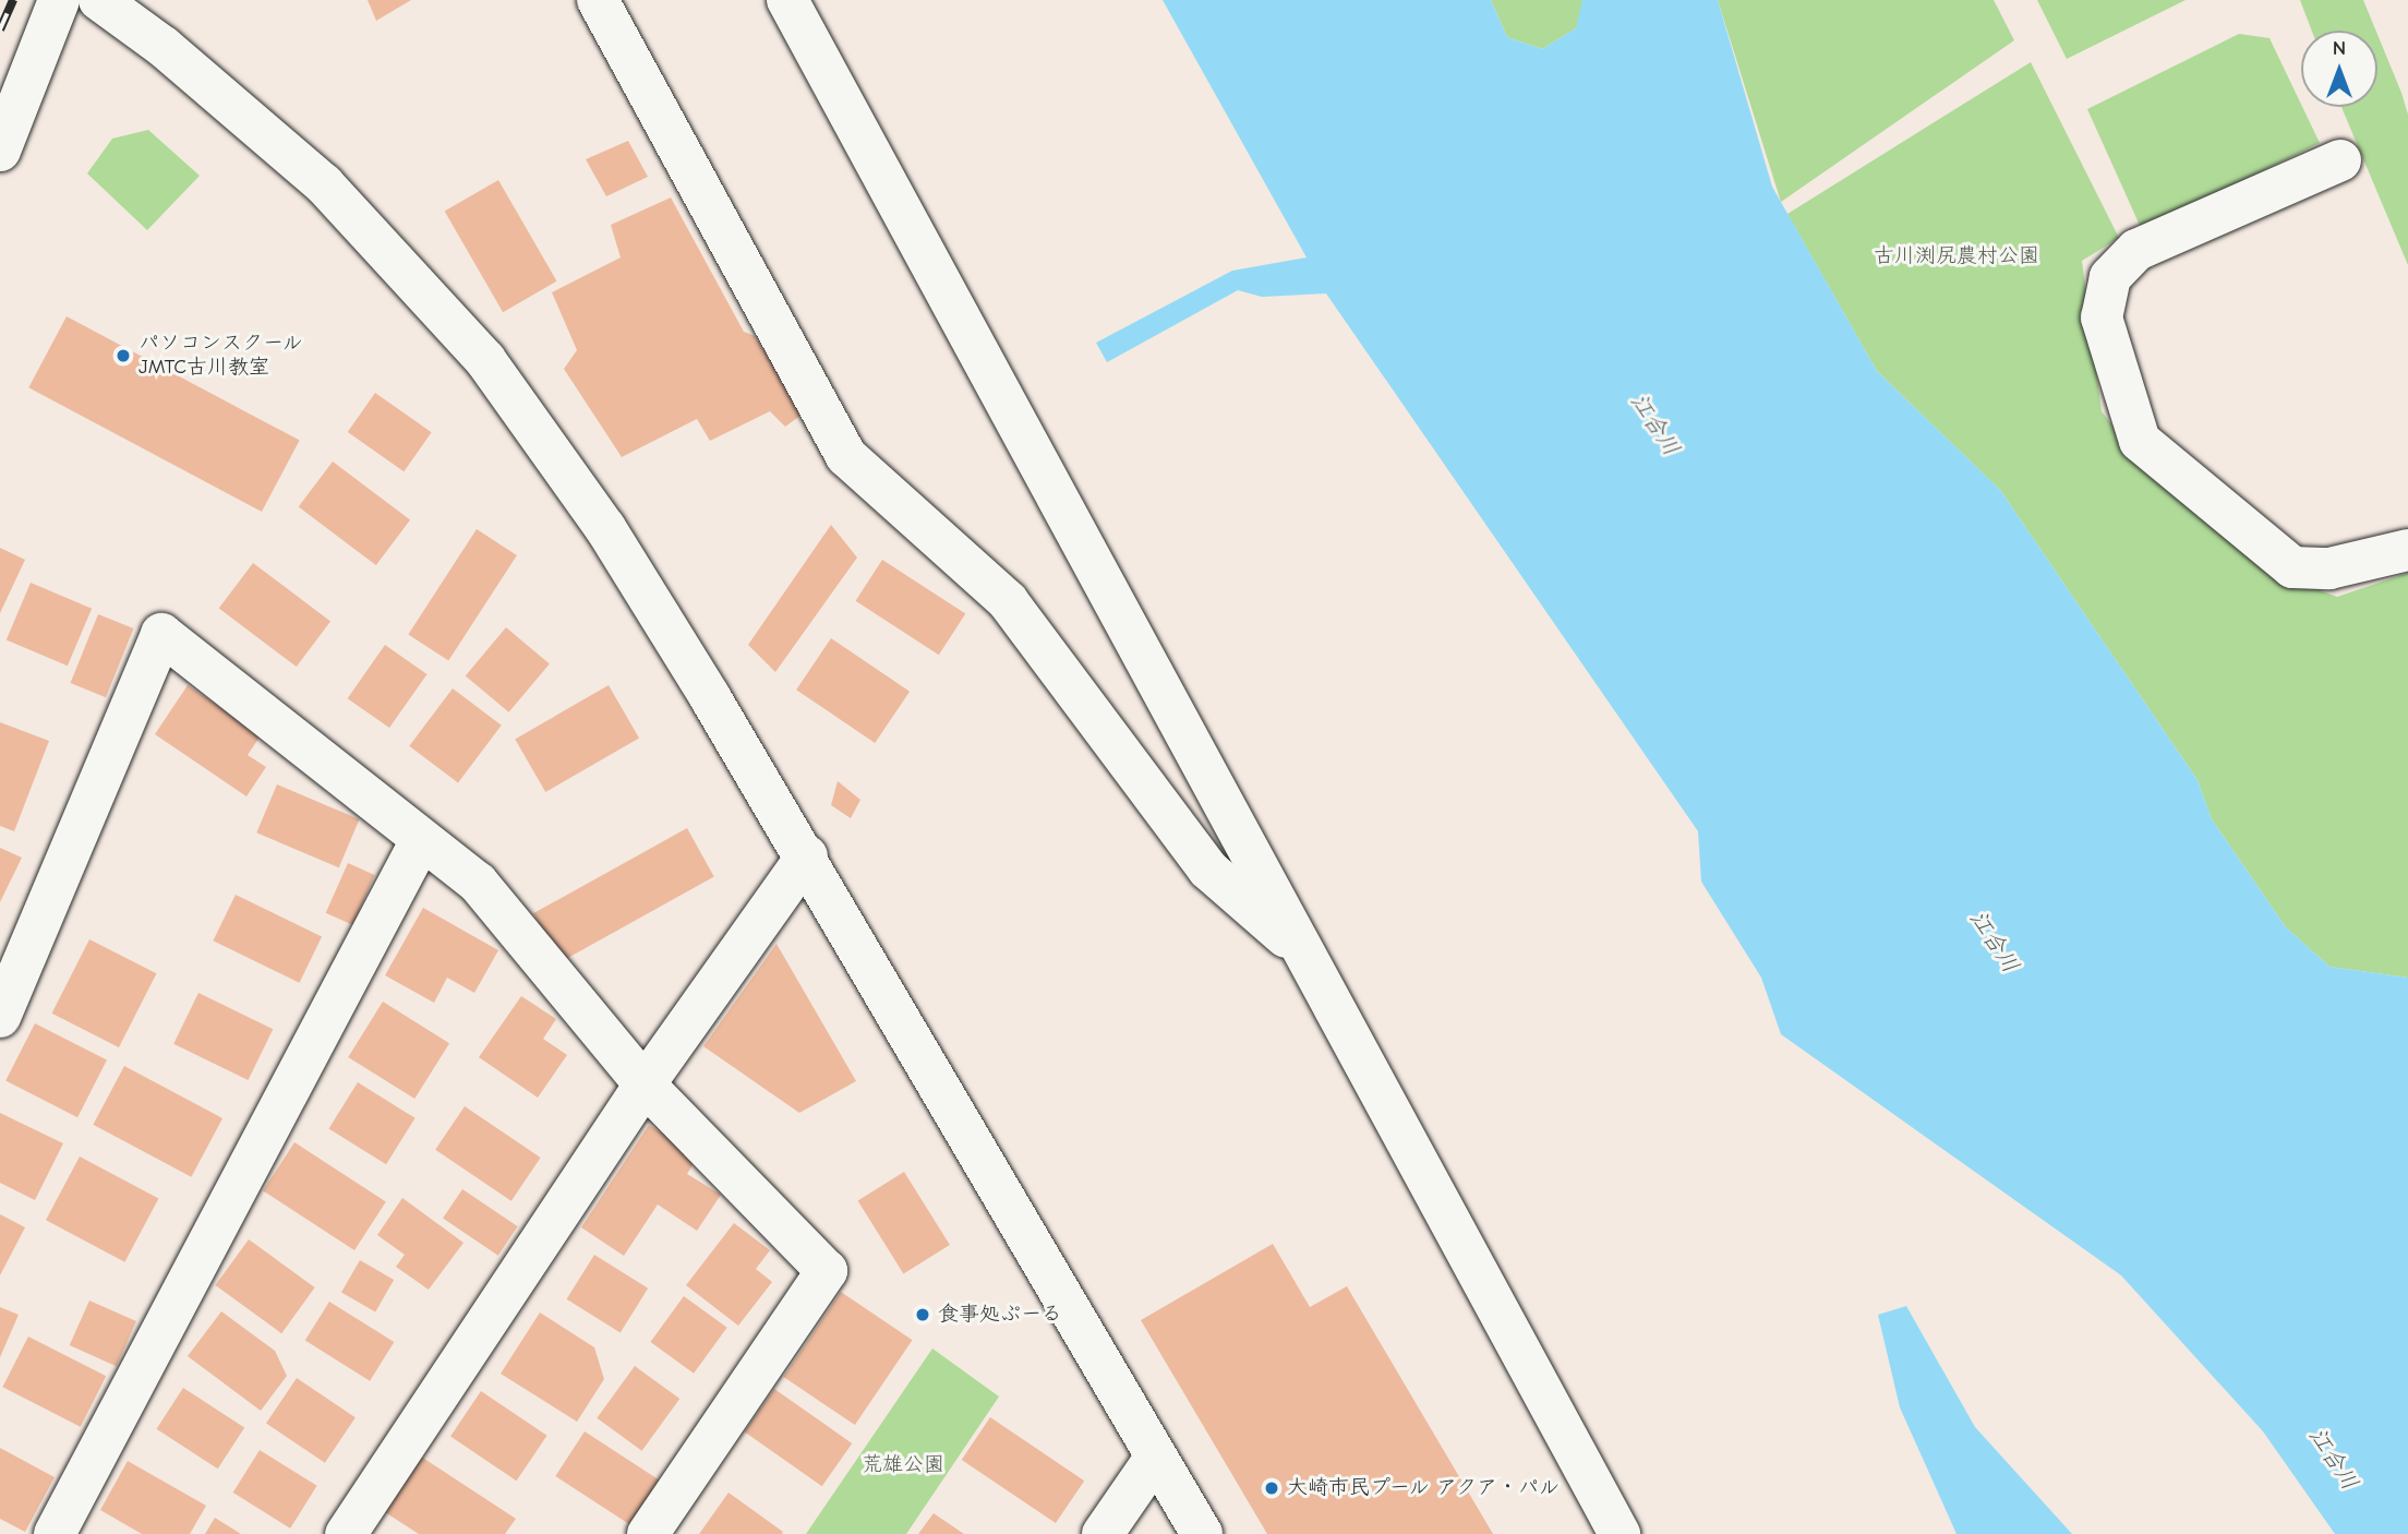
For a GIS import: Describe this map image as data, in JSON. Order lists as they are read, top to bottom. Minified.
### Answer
{"water":["江合川"],"parks":["古川渕尻農村公園","荒雄公園"],"places":["パソコンスクール JMTC古川教室","食事処ぷーる","大崎市民プール アクア・パル"],"north":"top"}
